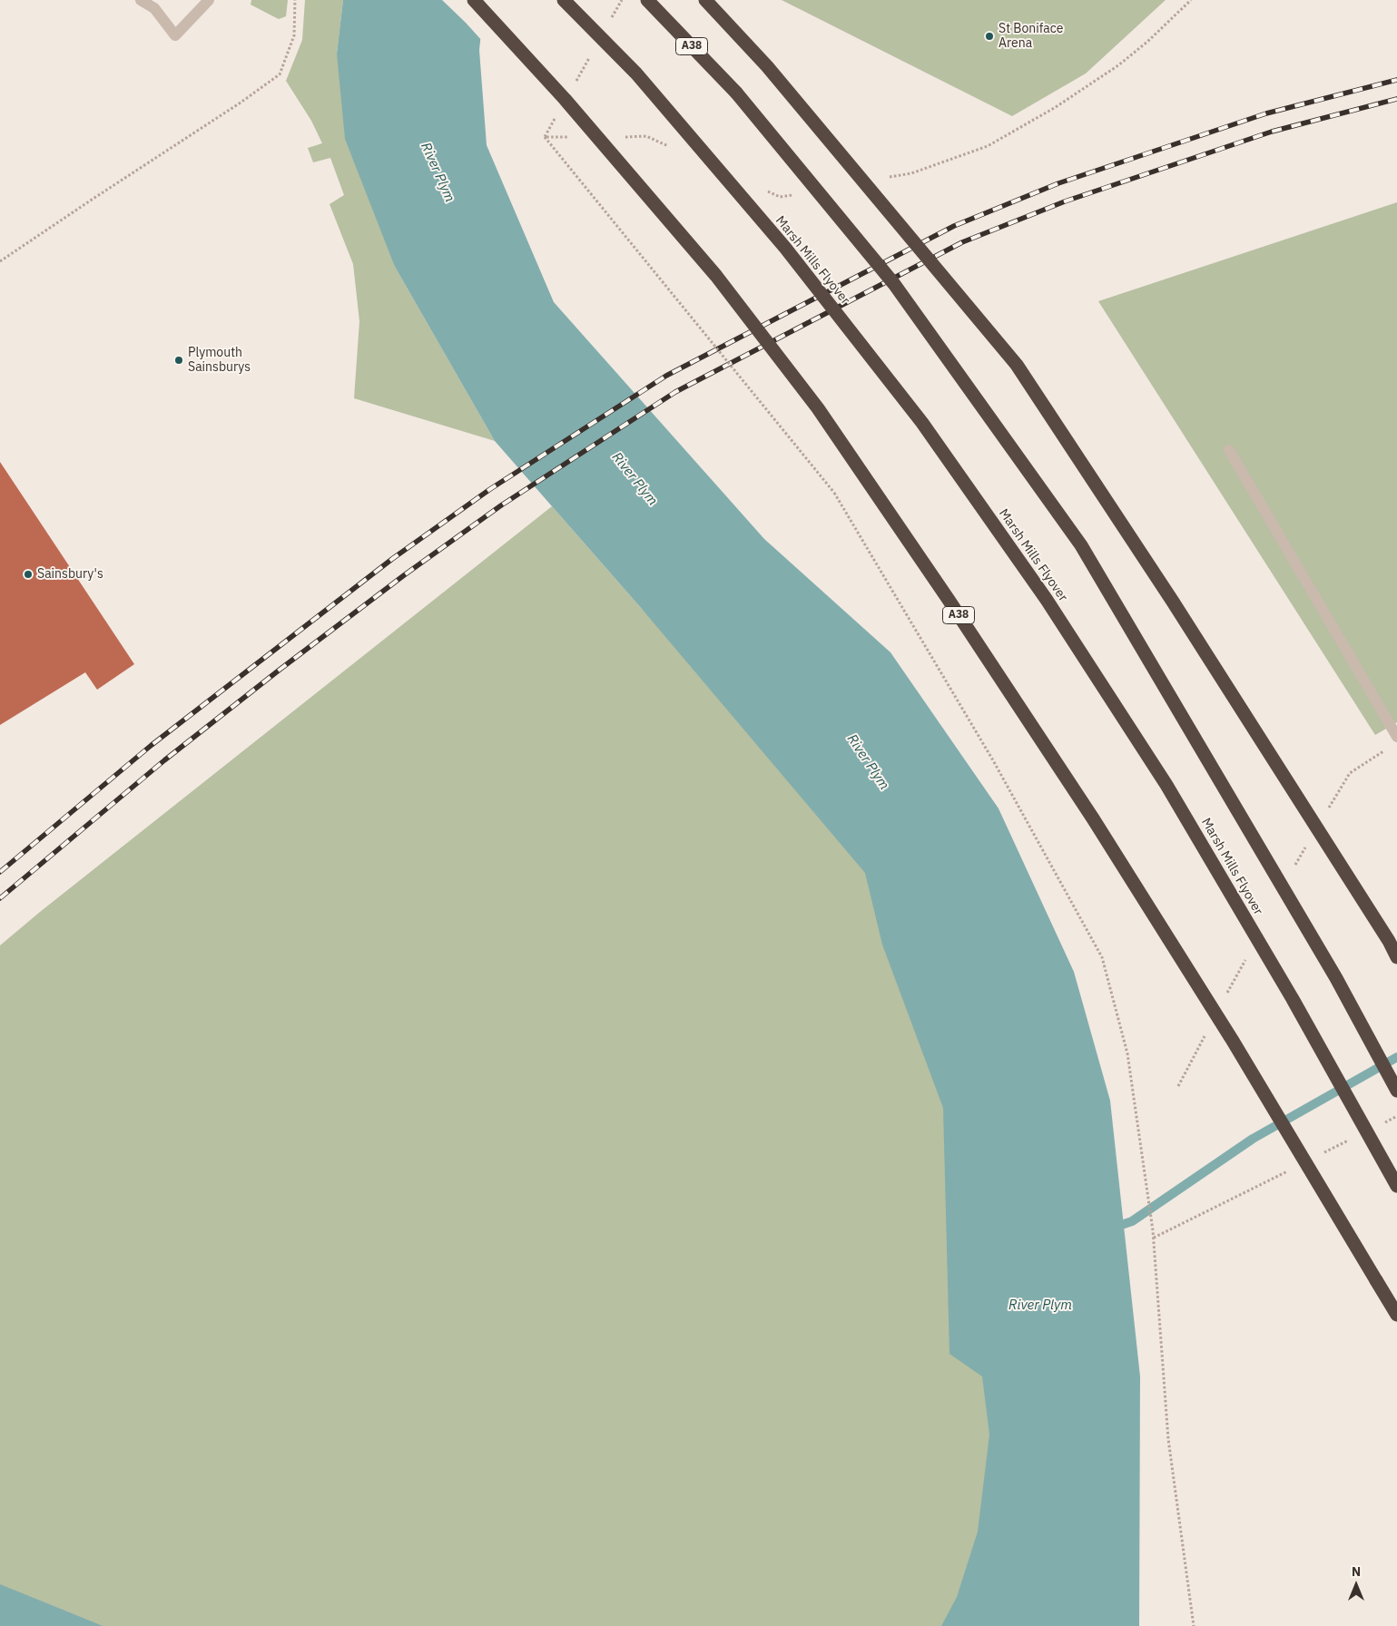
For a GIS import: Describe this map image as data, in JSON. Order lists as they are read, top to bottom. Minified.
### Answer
{"streets":{"highway":["A38","Marsh Mills Flyover"]},"water":["River Plym"],"places":["St Boniface Arena","Plymouth Sainsburys","Sainsbury's"],"north":"top"}
